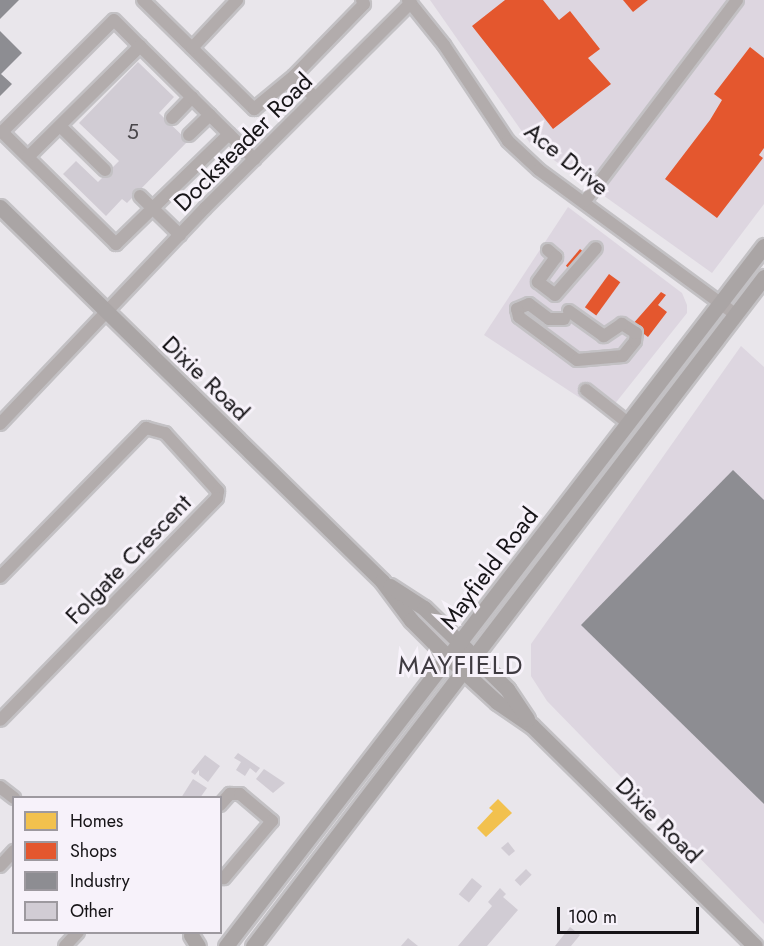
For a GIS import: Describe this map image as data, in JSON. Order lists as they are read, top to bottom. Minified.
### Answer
{"streets":{"main road":["Dixie Road","Mayfield Road"],"street":["Docksteader Road","Ace Drive","Folgate Crescent"]},"crossings":[["Docksteader Road","Ace Drive"],["Docksteader Road","Dixie Road"],["Ace Drive","Mayfield Road"],["Dixie Road","Mayfield Road"]],"districts":["MAYFIELD"],"house_numbers":["5"],"legend":["Homes","Shops","Industry","Other"],"scale_bar":"100 m"}
